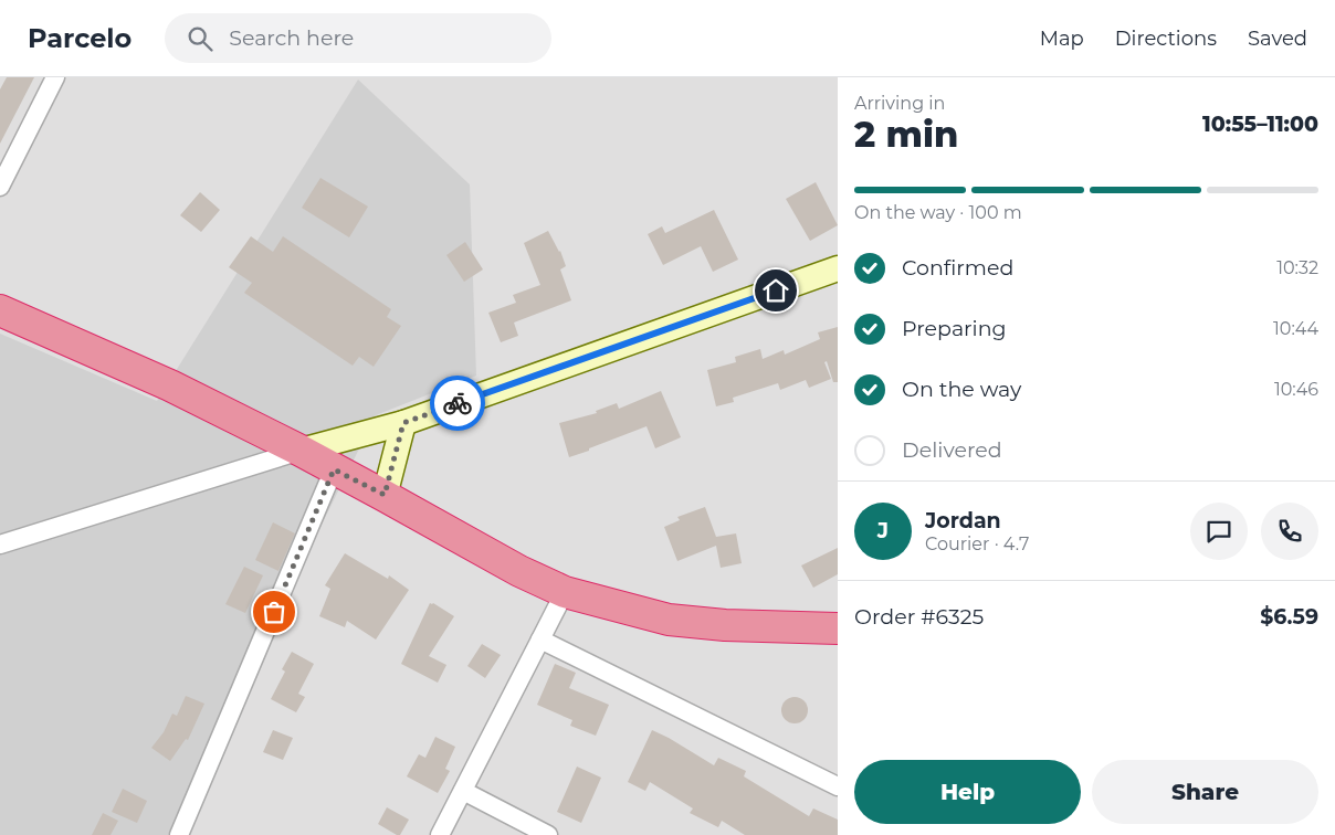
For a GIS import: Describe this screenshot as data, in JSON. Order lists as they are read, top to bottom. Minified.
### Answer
{"page":{"header":"Parcelo","search":"Search here","nav":["Map","Directions","Saved"],"heading":["2 min","Arriving in","10:55–11:00"],"panel":["Jordan","Courier · 4.7","Order #6325","$6.59"],"bar":"On the way · 100 m","list":[["Confirmed","10:32"],["Preparing","10:44"],["On the way","10:46"],"Delivered"],"round":"J","buttons":["Help","Share"]}}
